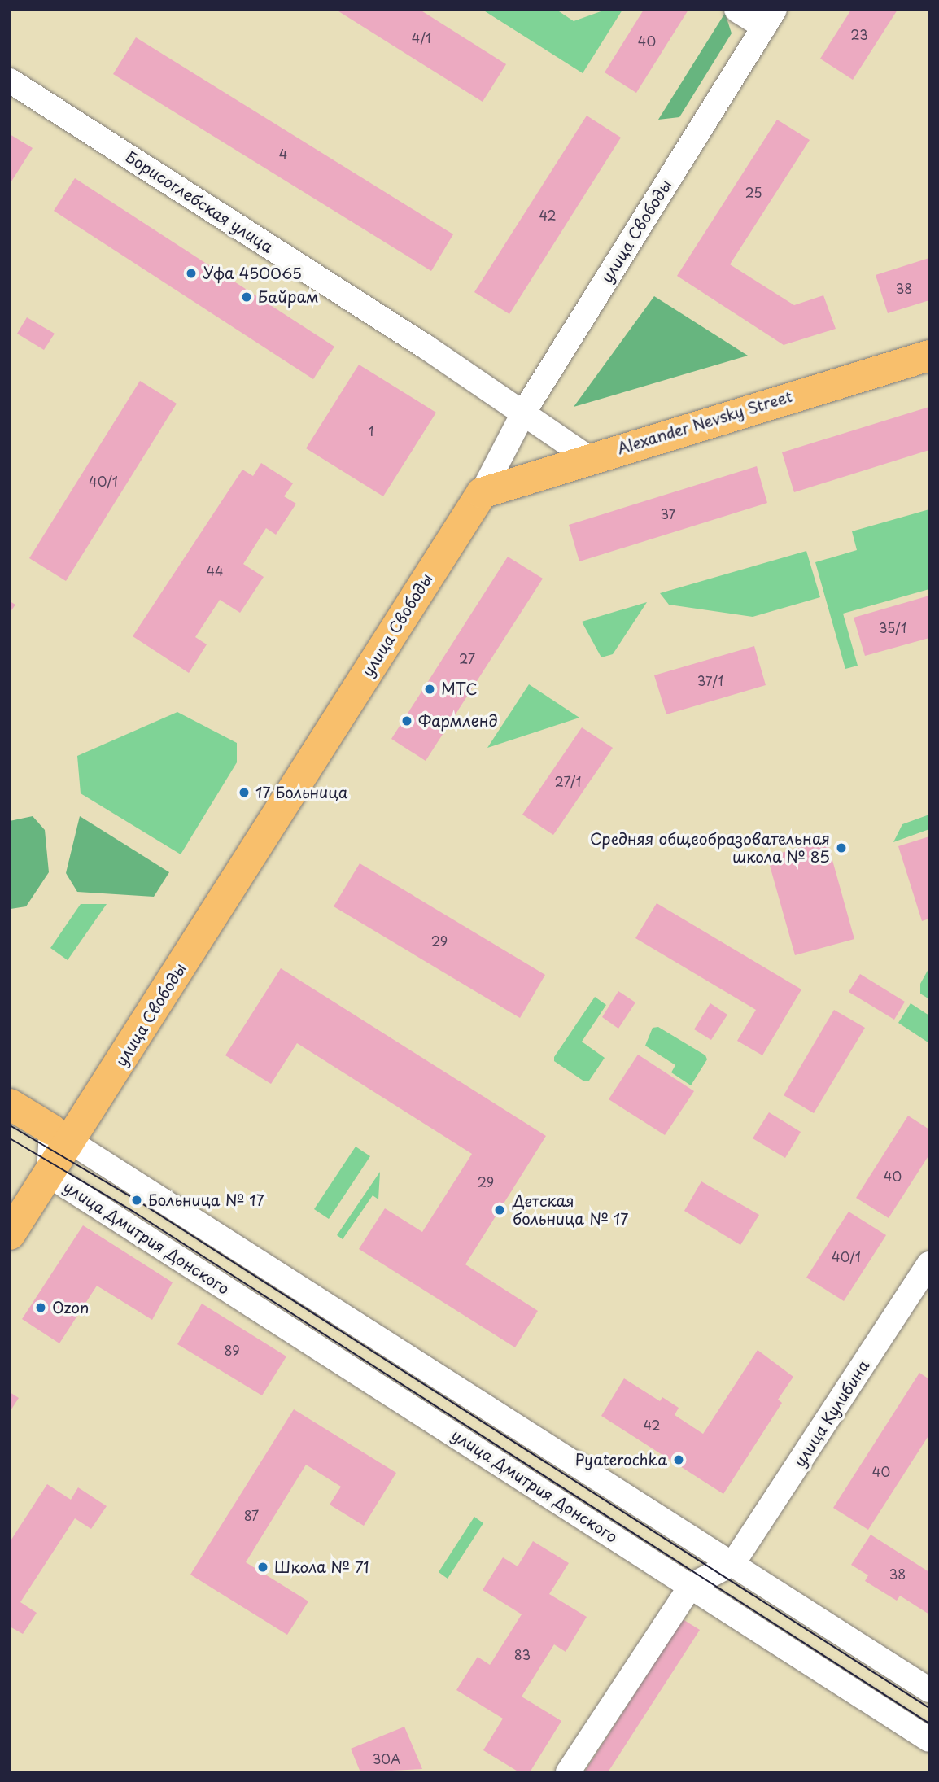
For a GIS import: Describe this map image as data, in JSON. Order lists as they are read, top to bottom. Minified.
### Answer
{"streets":{"main road":["улица Свободы","Alexander Nevsky Street"],"street":["Борисоглебская улица","улица Дмитрия Донского","улица Кулибина"]},"crossings":[["Борисоглебская улица","улица Свободы"],["Борисоглебская улица","Alexander Nevsky Street"],["улица Свободы","Alexander Nevsky Street"],["улица Свободы","улица Дмитрия Донского"]],"places":["Уфа 450065","Байрам","МТС","Фармленд","17 Больница","Средняя общеобразовательная школа № 85","Больница № 17","Детская больница № 17","Ozon","Pyaterochka","Школа № 71"],"house_numbers":["23","4/1","40","4","25","42","38","1","40/1","37","44","35/1","27","37/1","27/1","29","40","29","40/1","89","42","40","87","38","83","30А"]}
